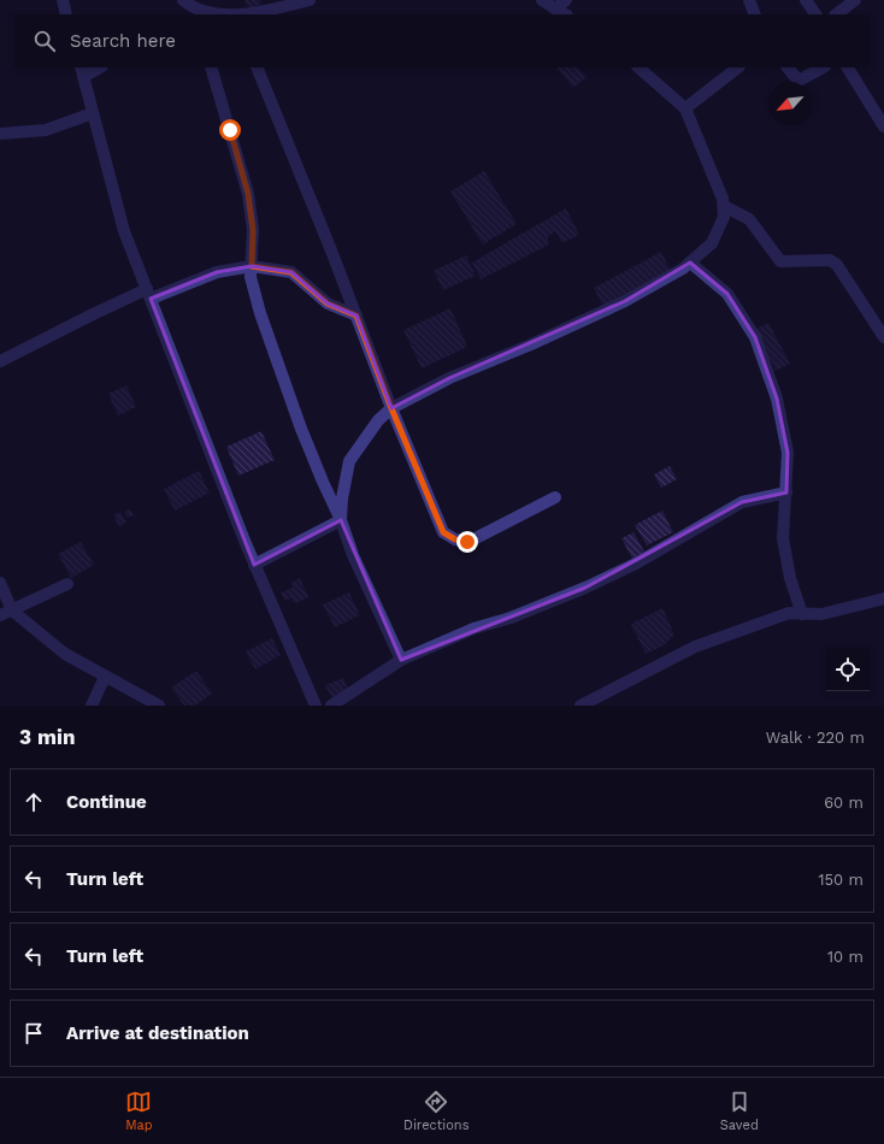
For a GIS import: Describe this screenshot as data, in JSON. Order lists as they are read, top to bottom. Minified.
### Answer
{"north":"bottom left","page":{"search":"Search here","heading":["3 min","Walk · 220 m"],"list":[["Continue","60 m"],["Turn left","150 m"],["Turn left","10 m"],"Arrive at destination"],"nav":["Map","Directions","Saved"]}}
